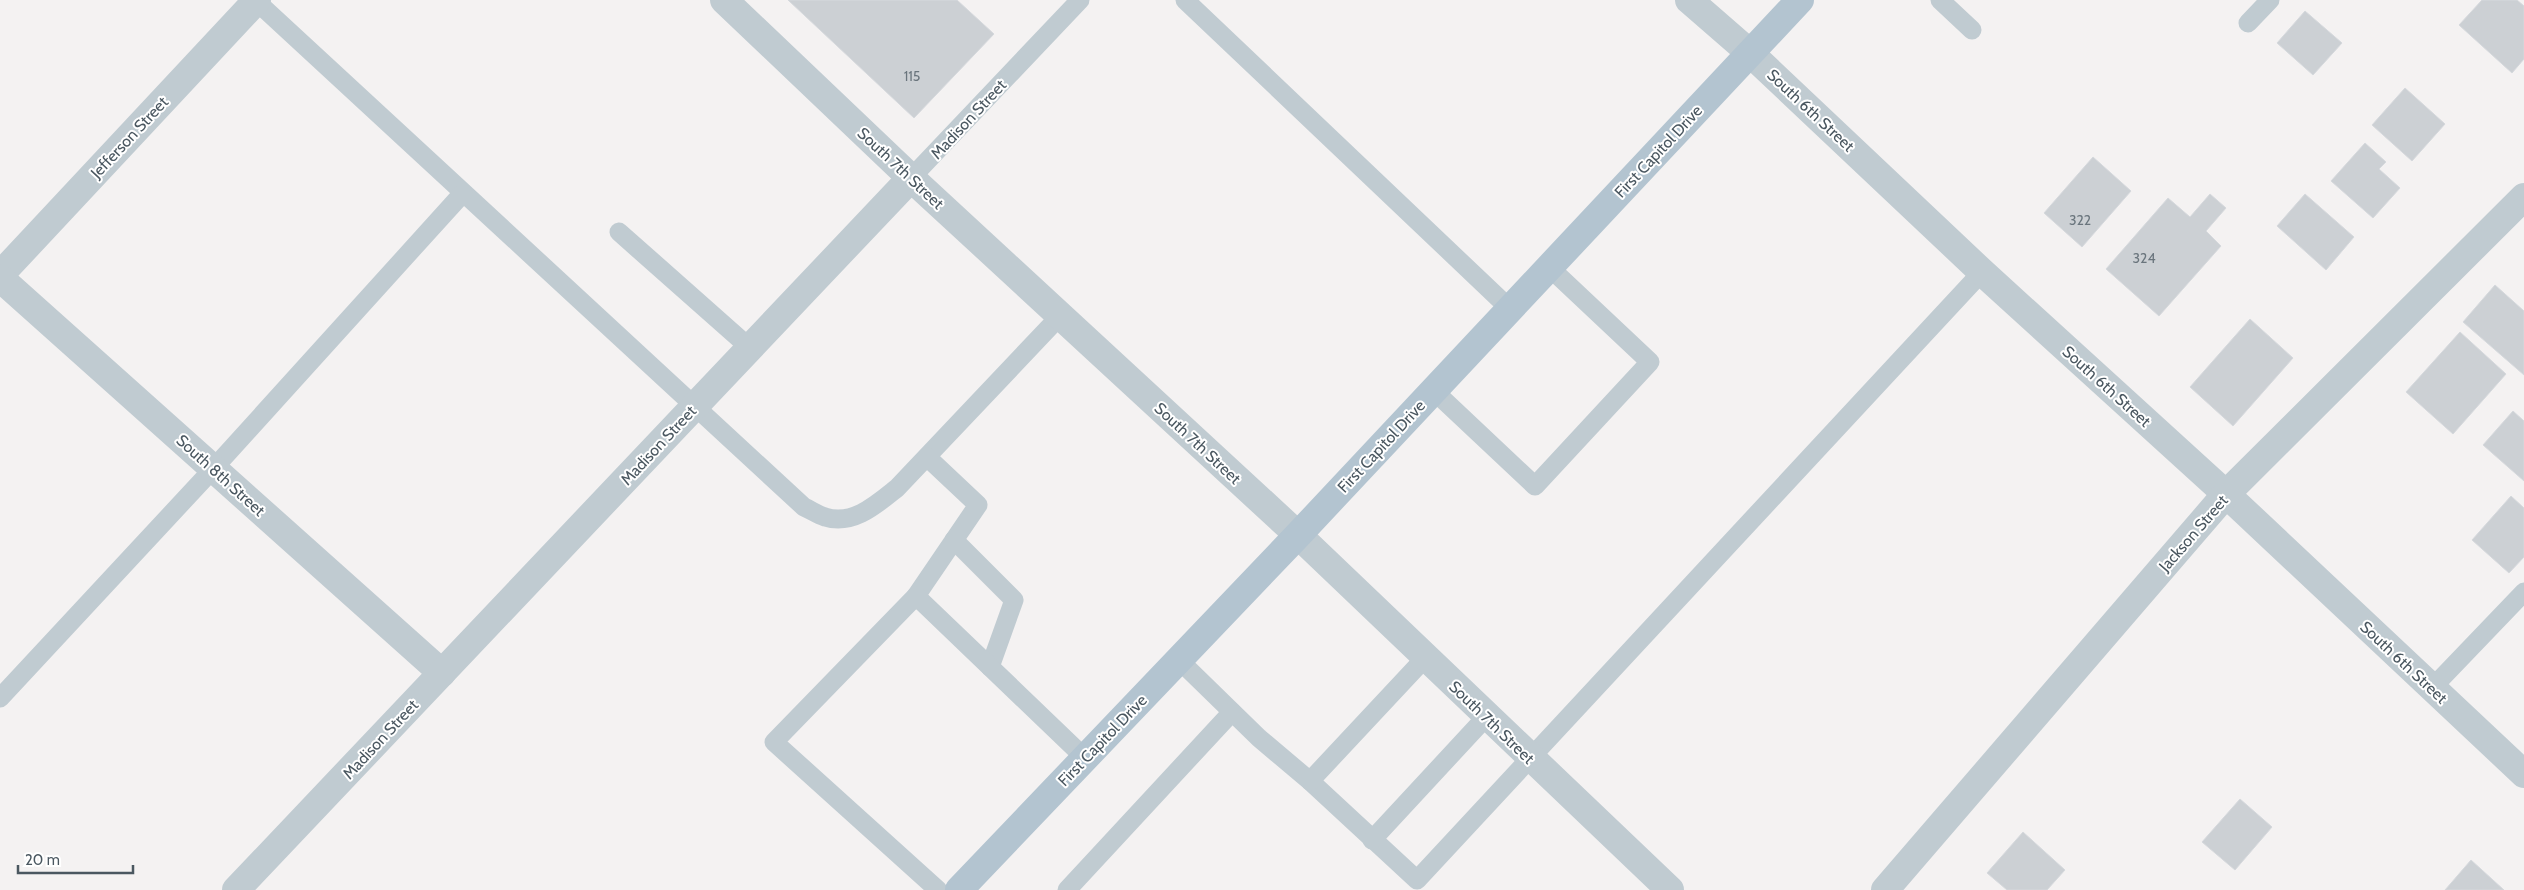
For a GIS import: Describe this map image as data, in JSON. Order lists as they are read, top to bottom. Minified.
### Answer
{"streets":{"main road":["First Capitol Drive"],"street":["South 6th Street","Madison Street","Jefferson Street","South 7th Street","South 8th Street","Jackson Street"]},"crossings":[["South 6th Street","First Capitol Drive"],["South 6th Street","Jackson Street"],["Madison Street","South 7th Street"],["Madison Street","South 8th Street"],["Jefferson Street","South 8th Street"],["First Capitol Drive","South 7th Street"]],"house_numbers":["115","322","324"],"scale_bar":"20 m"}
